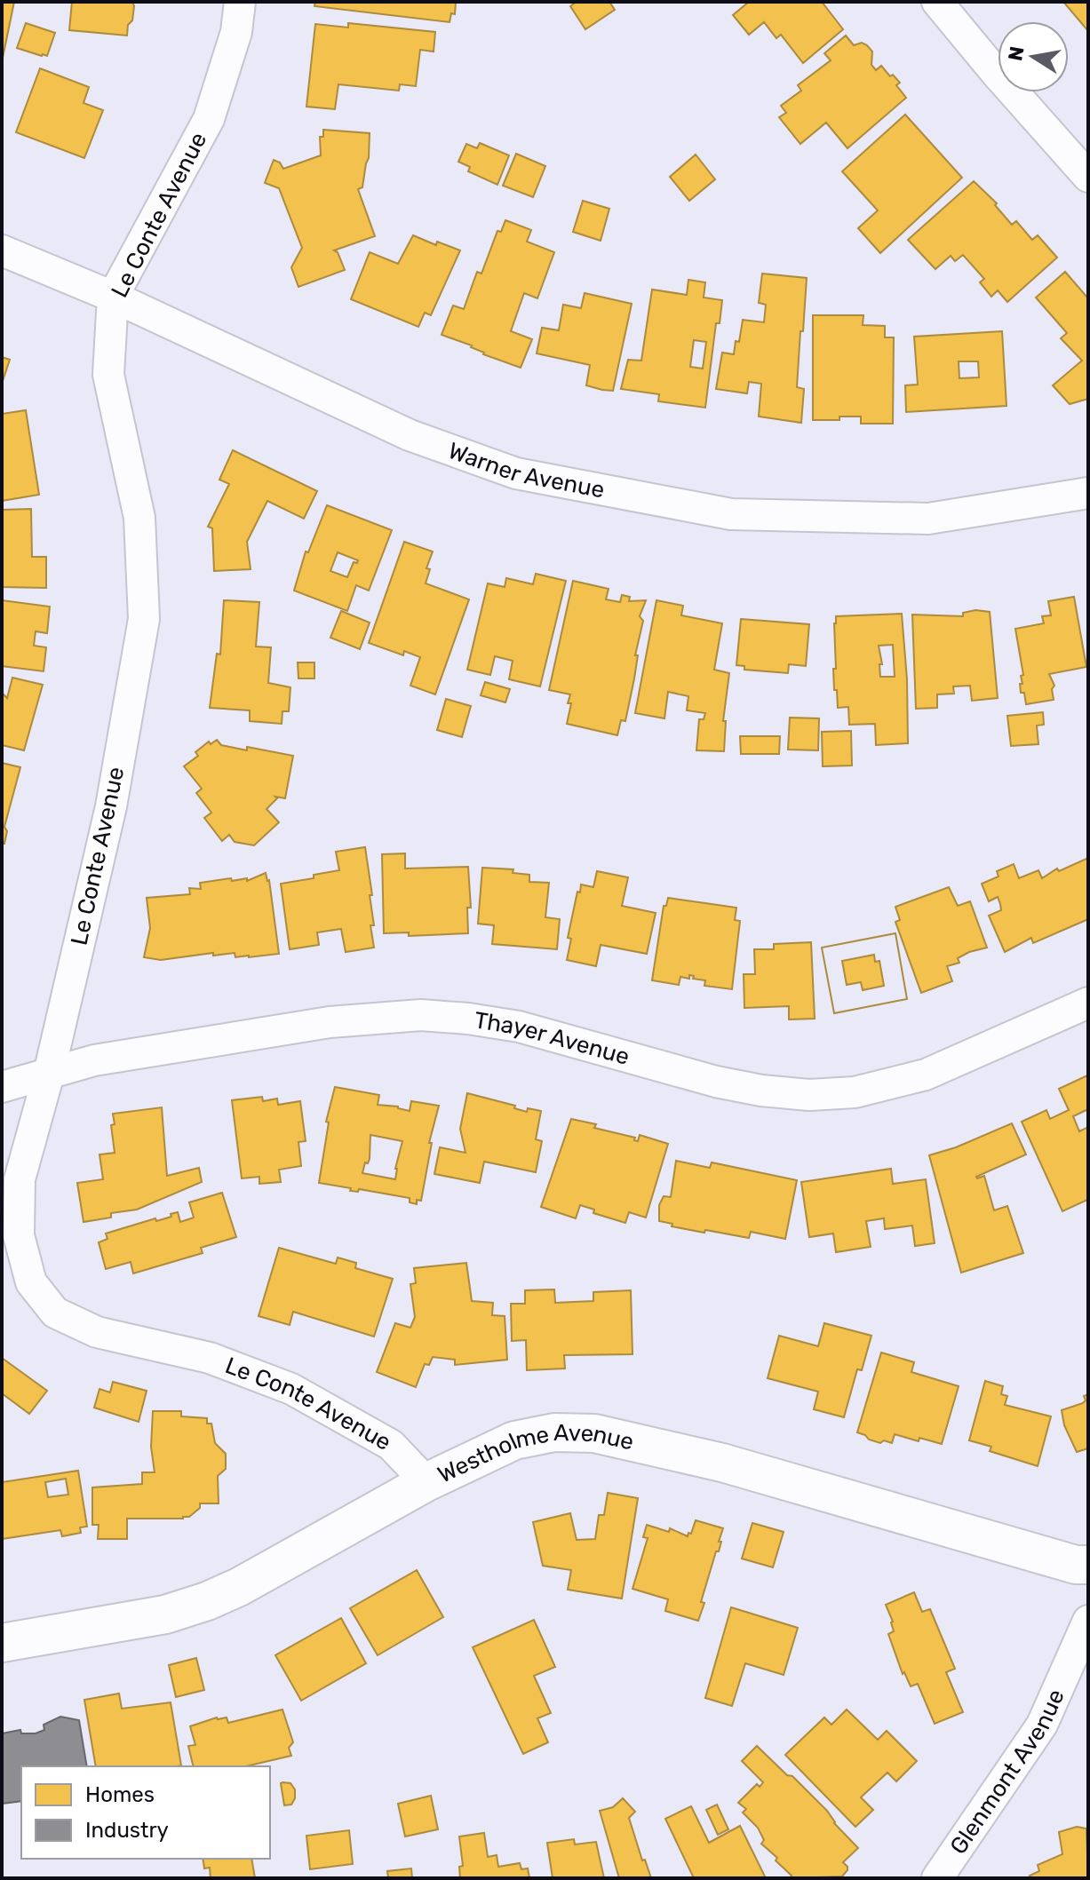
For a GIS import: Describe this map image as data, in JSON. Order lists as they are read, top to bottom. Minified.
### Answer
{"streets":{"street":["Le Conte Avenue","Warner Avenue","Thayer Avenue","Westholme Avenue","Glenmont Avenue"]},"crossings":[["Le Conte Avenue","Warner Avenue"],["Le Conte Avenue","Thayer Avenue"],["Le Conte Avenue","Westholme Avenue"]],"legend":["Homes","Industry"],"north":"left"}
